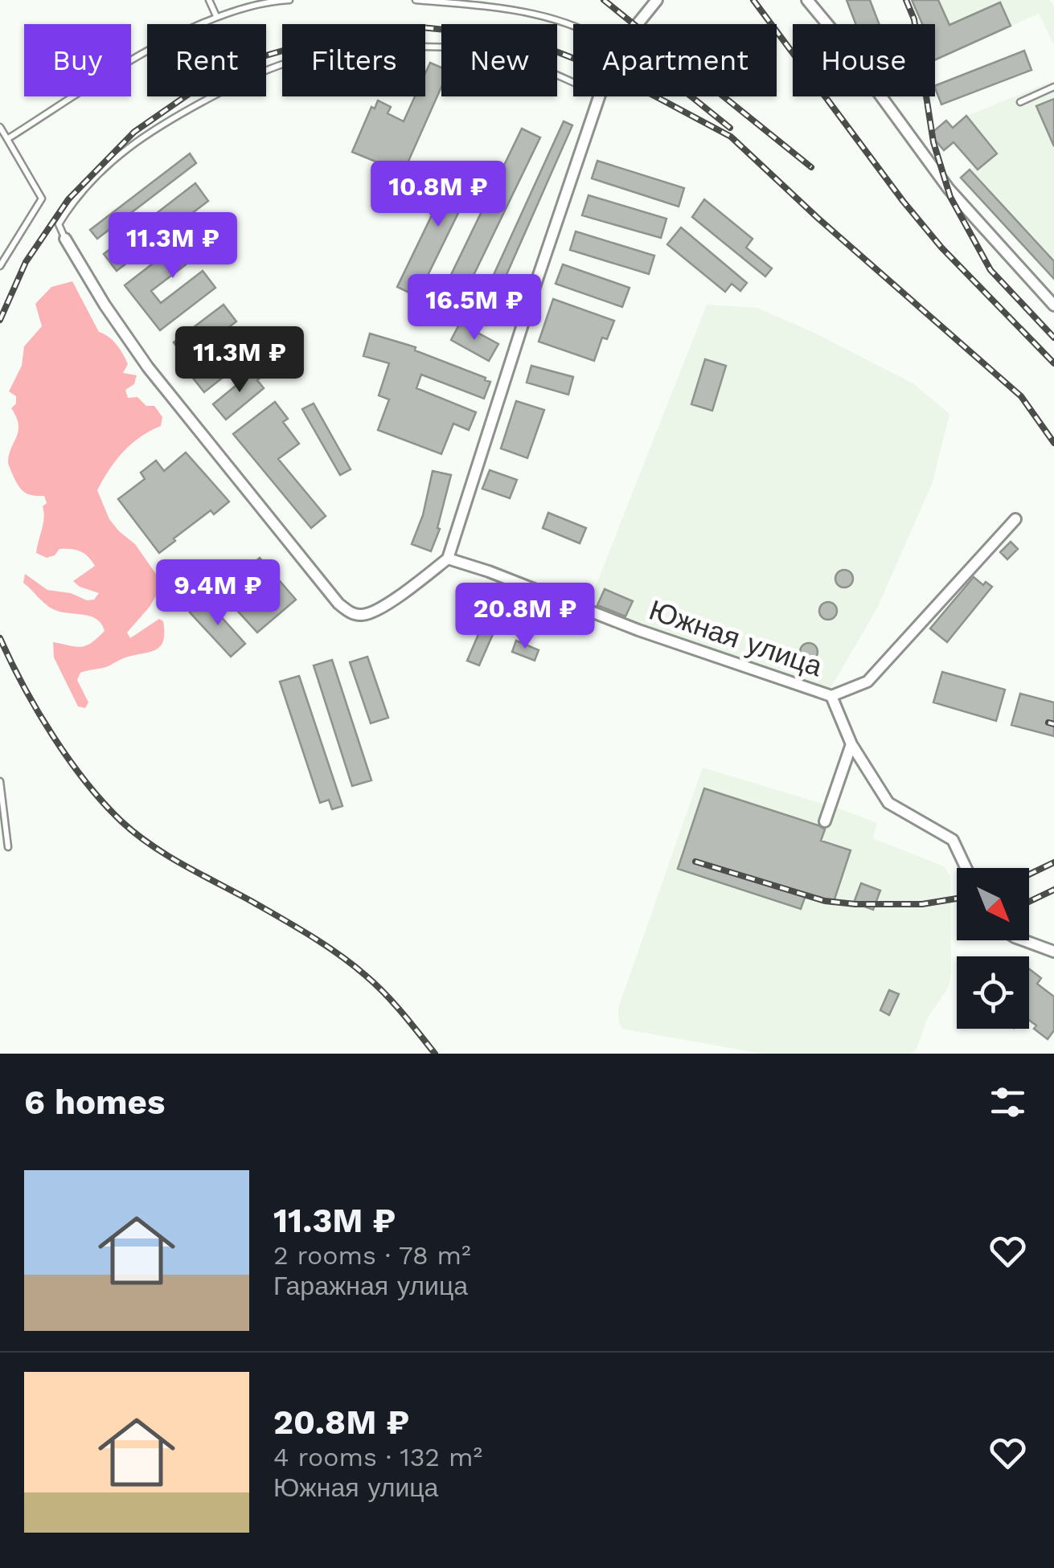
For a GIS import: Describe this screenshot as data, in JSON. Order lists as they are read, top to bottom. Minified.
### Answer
{"streets":{"street":["Южная улица"]},"north":"bottom right","page":{"chip":["Buy","Rent","Filters","New","Apartment","House"],"price":["10.8M ₽","11.3M ₽","16.5M ₽","11.3M ₽","9.4M ₽","20.8M ₽"],"heading":"6 homes","list":[{"name":"11.3M ₽","note":"2 rooms · 78 m² · Гаражная улица"},{"name":"20.8M ₽","note":"4 rooms · 132 m² · Южная улица"}]}}
